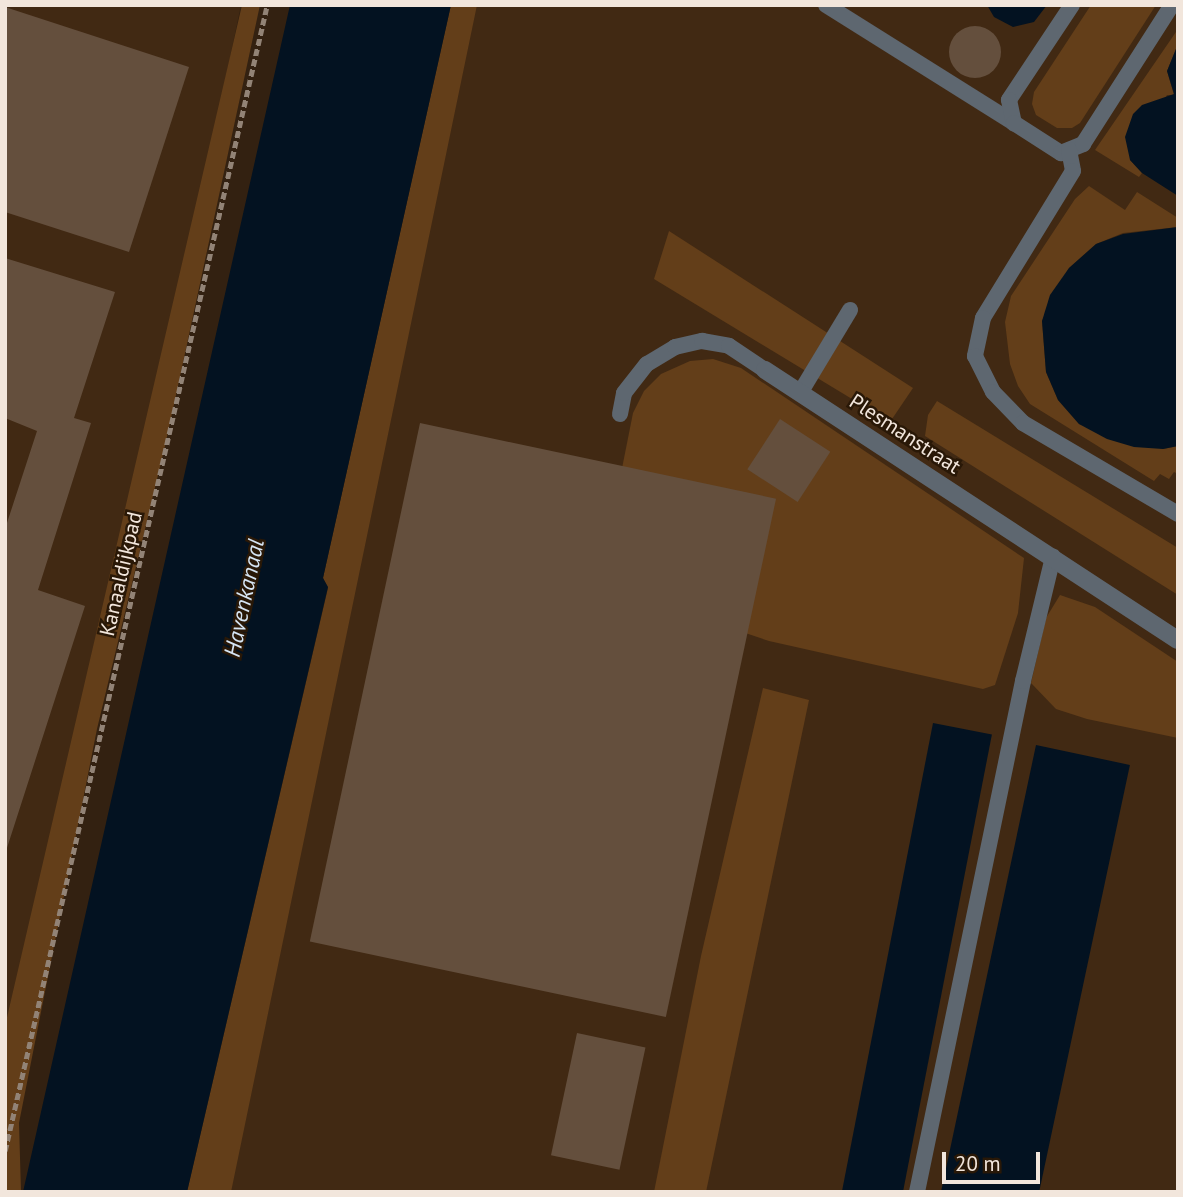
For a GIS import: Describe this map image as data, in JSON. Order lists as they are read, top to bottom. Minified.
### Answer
{"streets":{"street":["Plesmanstraat"],"path":["Kanaaldijkpad"]},"water":["Havenkanaal"],"scale_bar":"20 m"}
